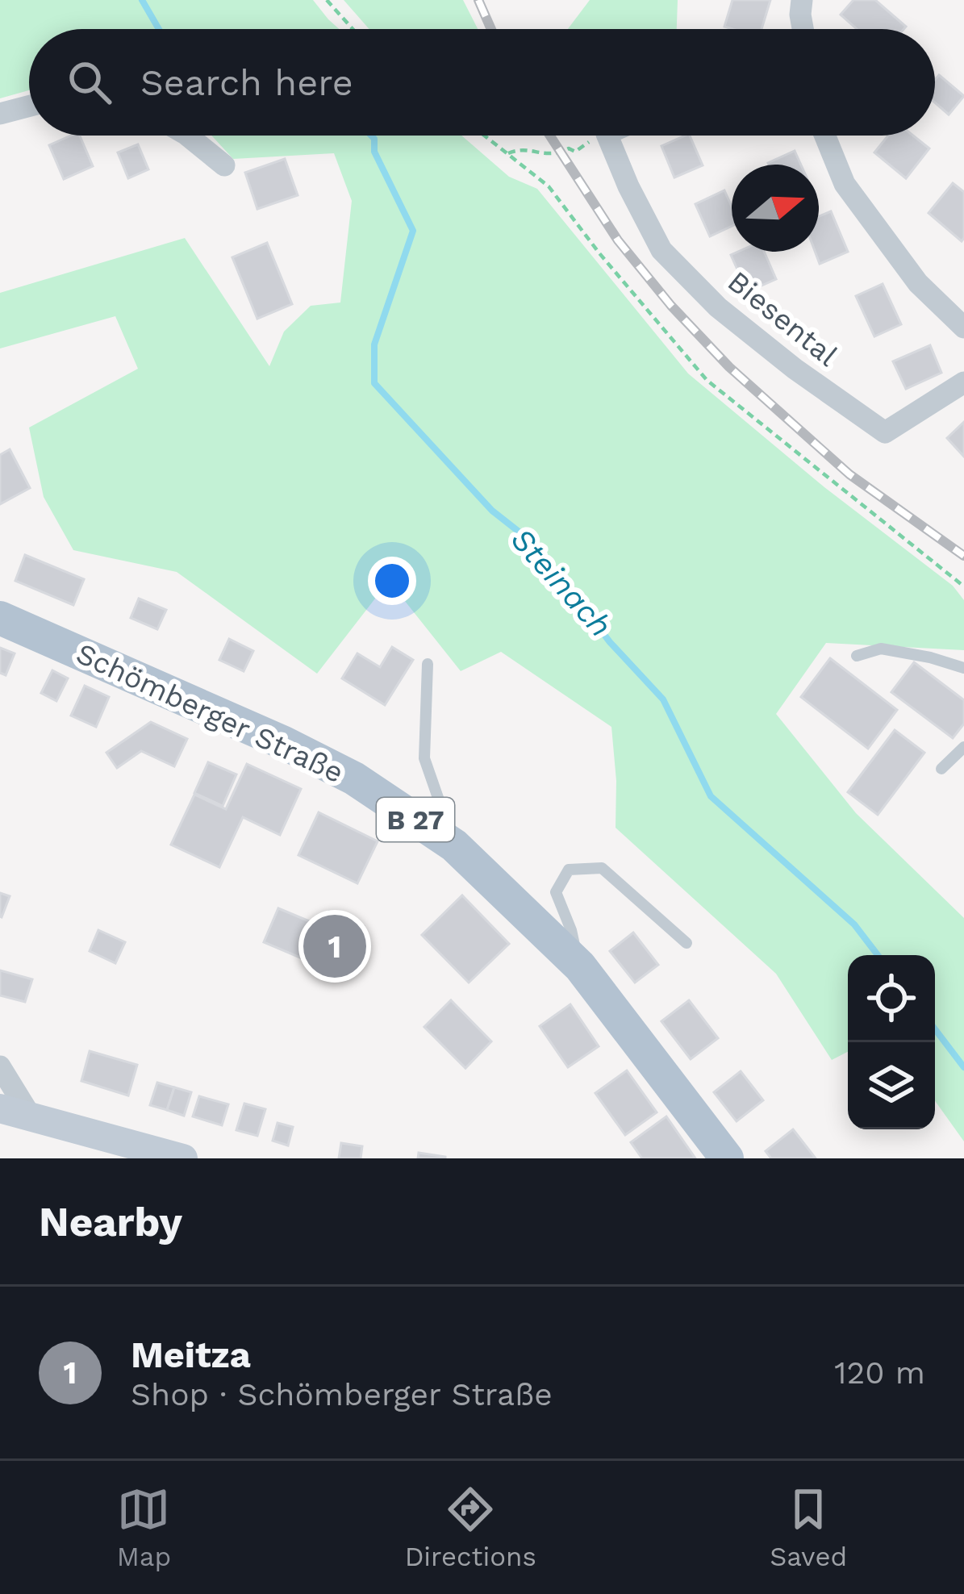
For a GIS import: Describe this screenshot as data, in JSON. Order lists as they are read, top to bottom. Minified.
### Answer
{"streets":{"main road":["Schömberger Straße","B 27"],"street":["Biesental"]},"water":["Steinach"],"north":"right","page":{"search":"Search here","pins":"1","heading":"Nearby","list":[{"mark":"1","name":"Meitza","note":"Shop · Schömberger Straße","value":"120 m"}],"nav":["Map","Directions","Saved"]}}
